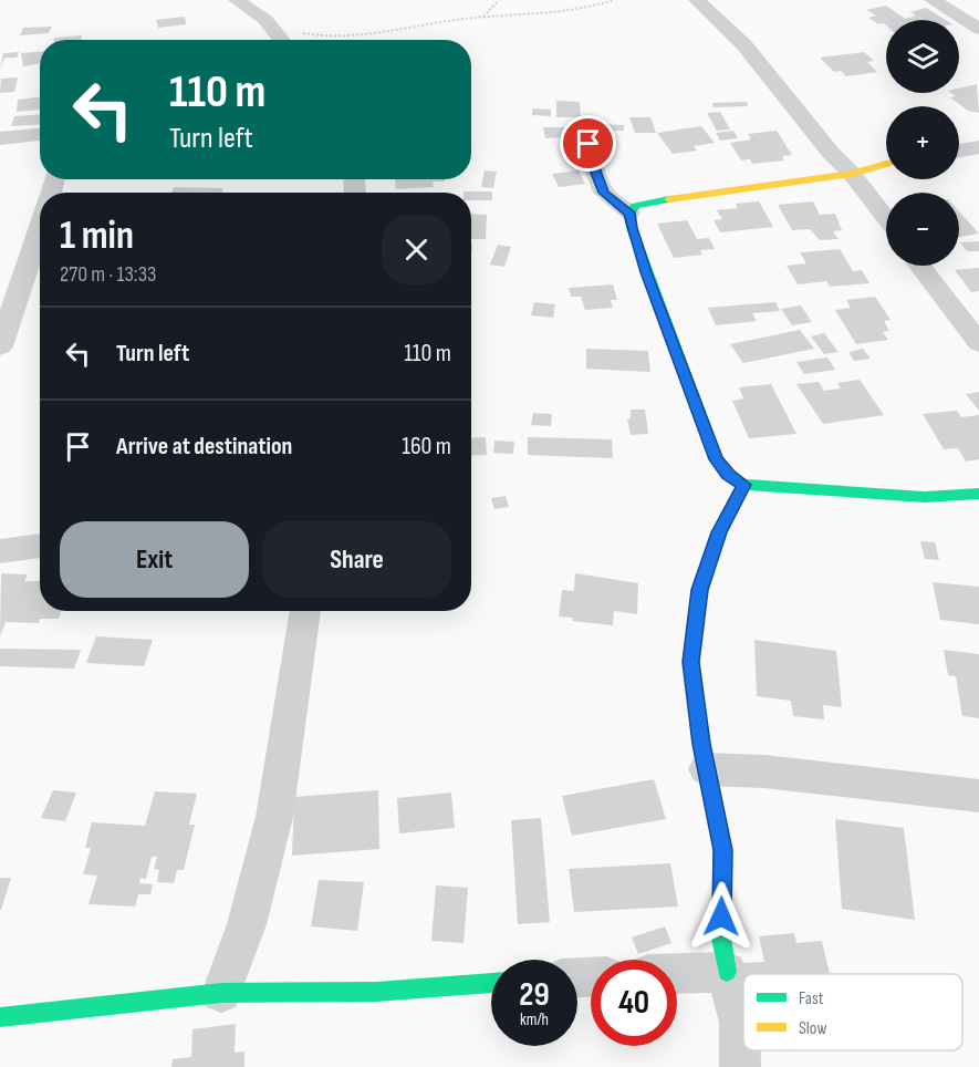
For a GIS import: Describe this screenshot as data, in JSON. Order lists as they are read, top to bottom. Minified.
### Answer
{"legend":["Fast","Slow"],"page":{"map_buttons":["+","−"],"turn":["110 m","Turn left"],"heading":["1 min","270 m · 13:33"],"list":[{"name":"Turn left","value":"110 m"},{"name":"Arrive at destination","value":"160 m"}],"buttons":["Exit","Share"],"speed":"29 km/h","limit":"40"}}
